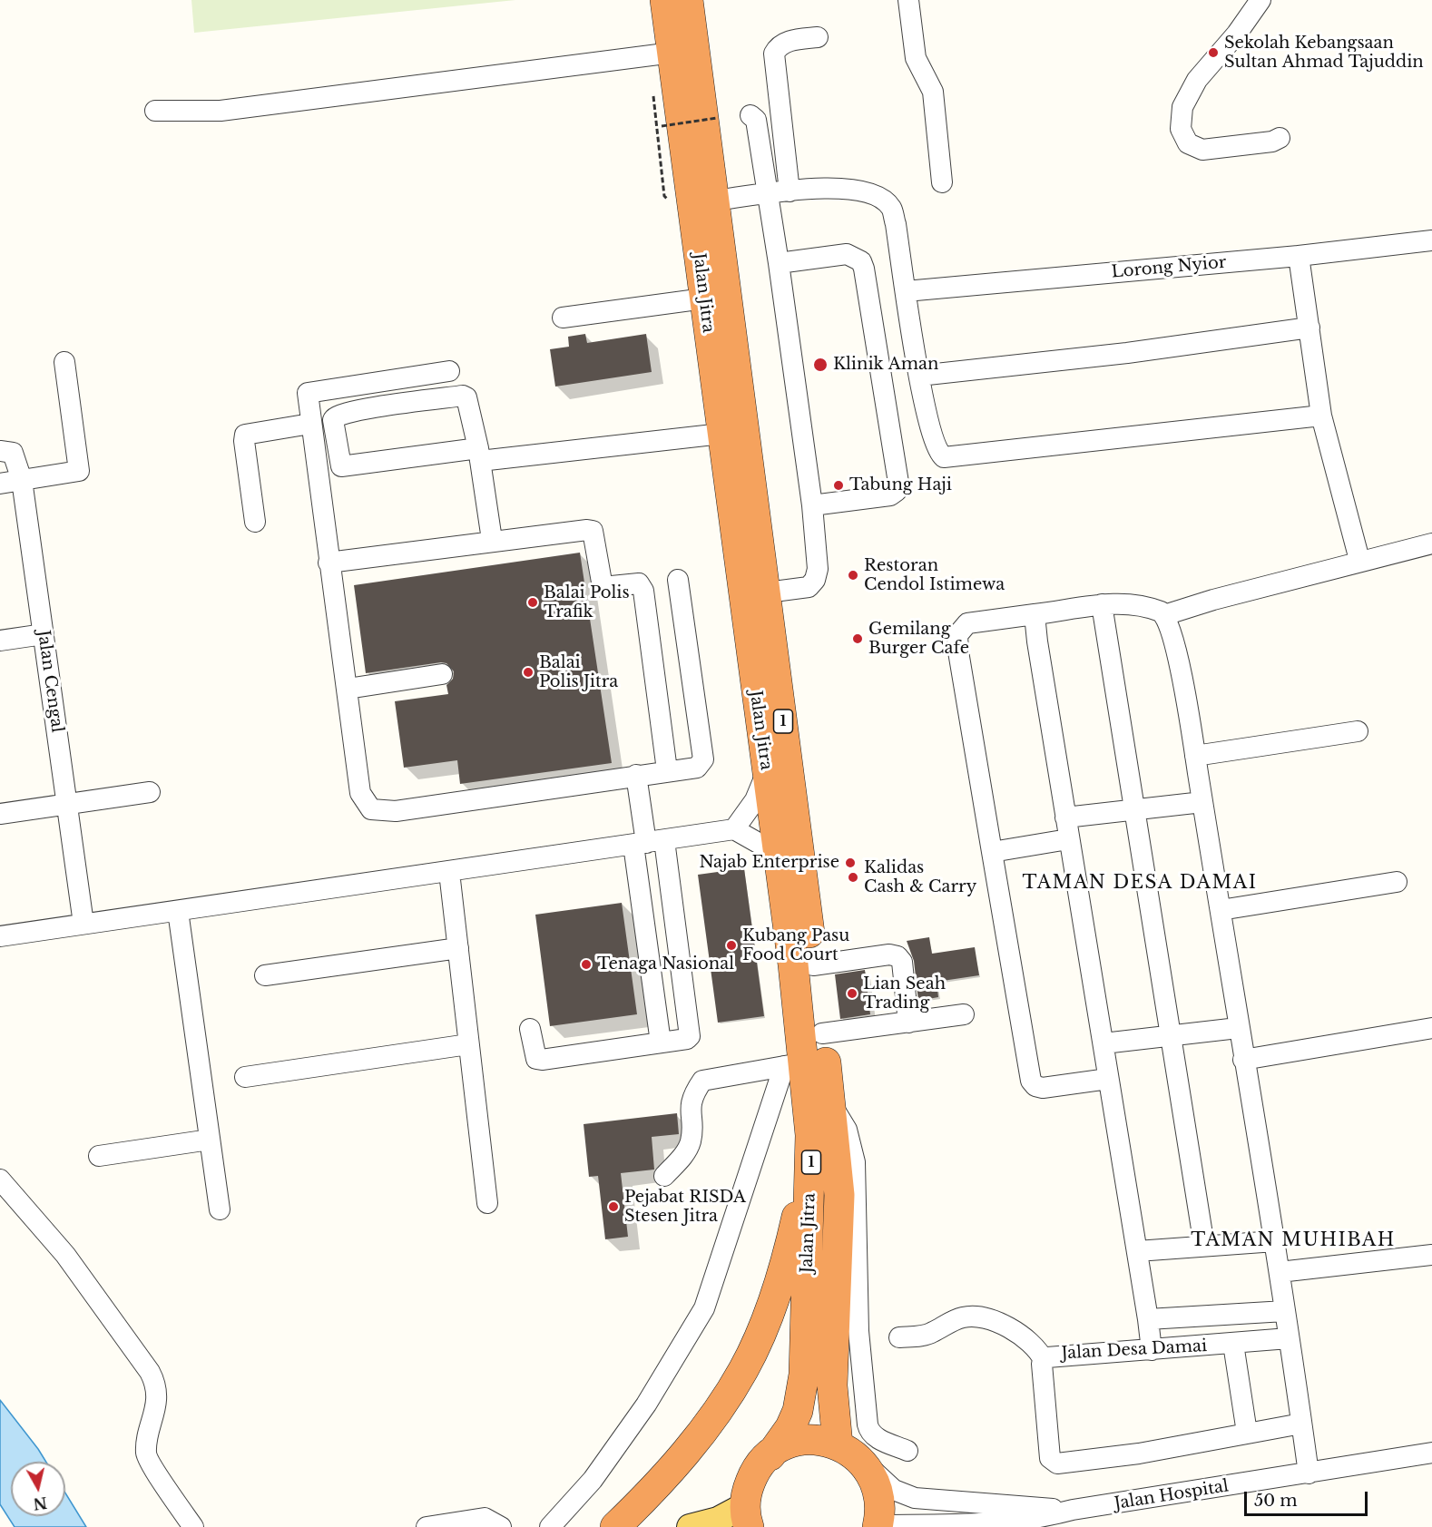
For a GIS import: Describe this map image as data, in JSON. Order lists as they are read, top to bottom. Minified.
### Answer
{"streets":{"highway":["Jalan Jitra","1"],"street":["Lorong Nyior","Jalan Cengal","Jalan Desa Damai","Jalan Hospital"]},"crossings":[["Jalan Jitra","1"],["Jalan Jitra","Jalan Hospital"],["1","Jalan Hospital"]],"districts":["TAMAN DESA DAMAI","TAMAN MUHIBAH"],"places":["Sekolah Kebangsaan Sultan Ahmad Tajuddin","Klinik Aman","Tabung Haji","Restoran Cendol Istimewa","Balai Polis Trafik","Gemilang Burger Cafe","Balai Polis Jitra","Najab Enterprise","Kalidas Cash & Carry","Kubang Pasu Food Court","Tenaga Nasional","Lian Seah Trading","Pejabat RISDA Stesen Jitra"],"scale_bar":"50 m","north":"bottom"}
